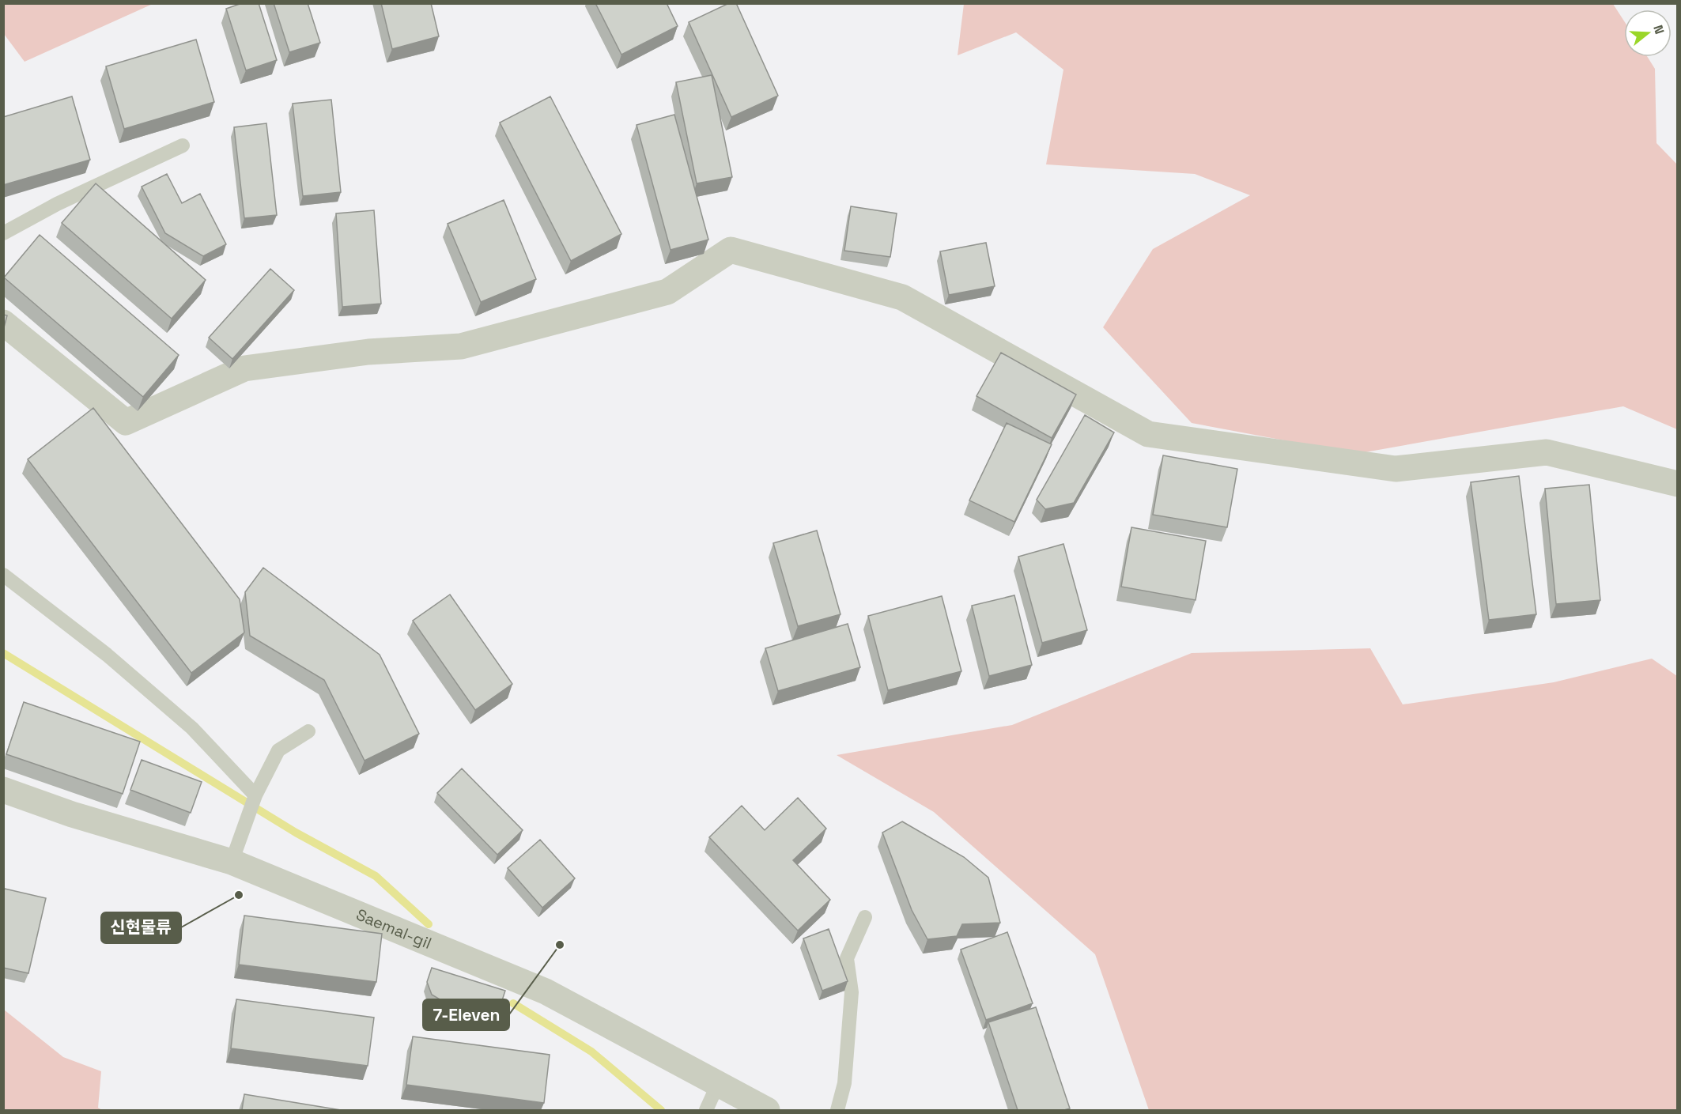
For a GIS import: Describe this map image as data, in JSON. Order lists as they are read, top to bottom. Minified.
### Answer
{"streets":{"street":["Saemal-gil"]},"places":["신현물류","7-Eleven"],"north":"right"}
